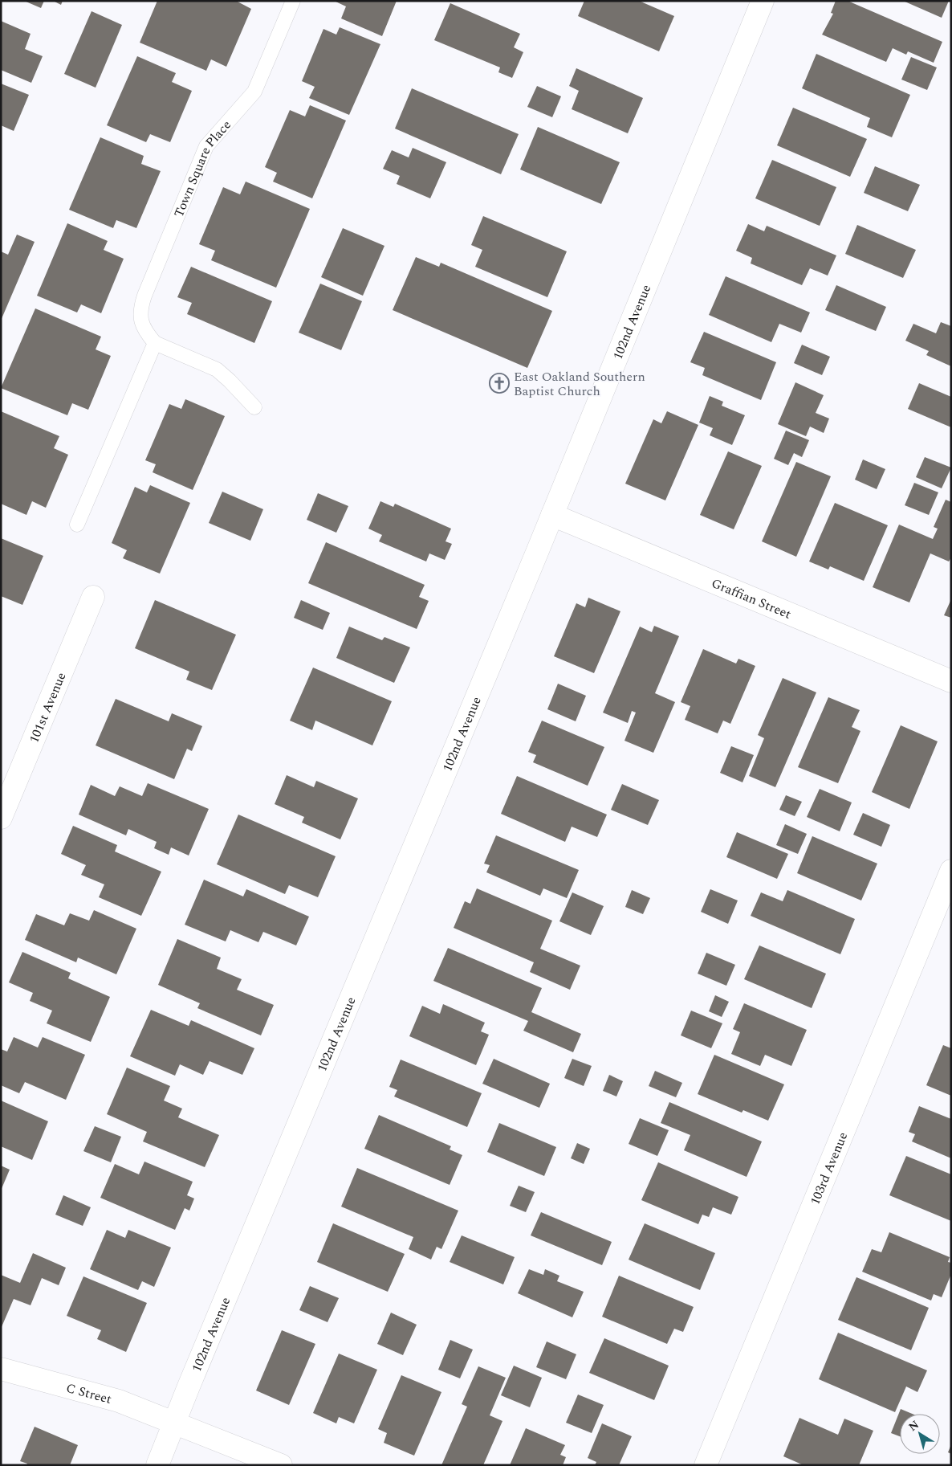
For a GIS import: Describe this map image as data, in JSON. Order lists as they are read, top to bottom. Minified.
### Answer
{"streets":{"street":["102nd Avenue","Graffian Street","101st Avenue","103rd Avenue","C Street"],"lane":["Town Square Place"]},"crossings":[["102nd Avenue","Graffian Street"],["102nd Avenue","C Street"]],"places":{"church":["East Oakland Southern Baptist Church"]},"north":"top left"}
